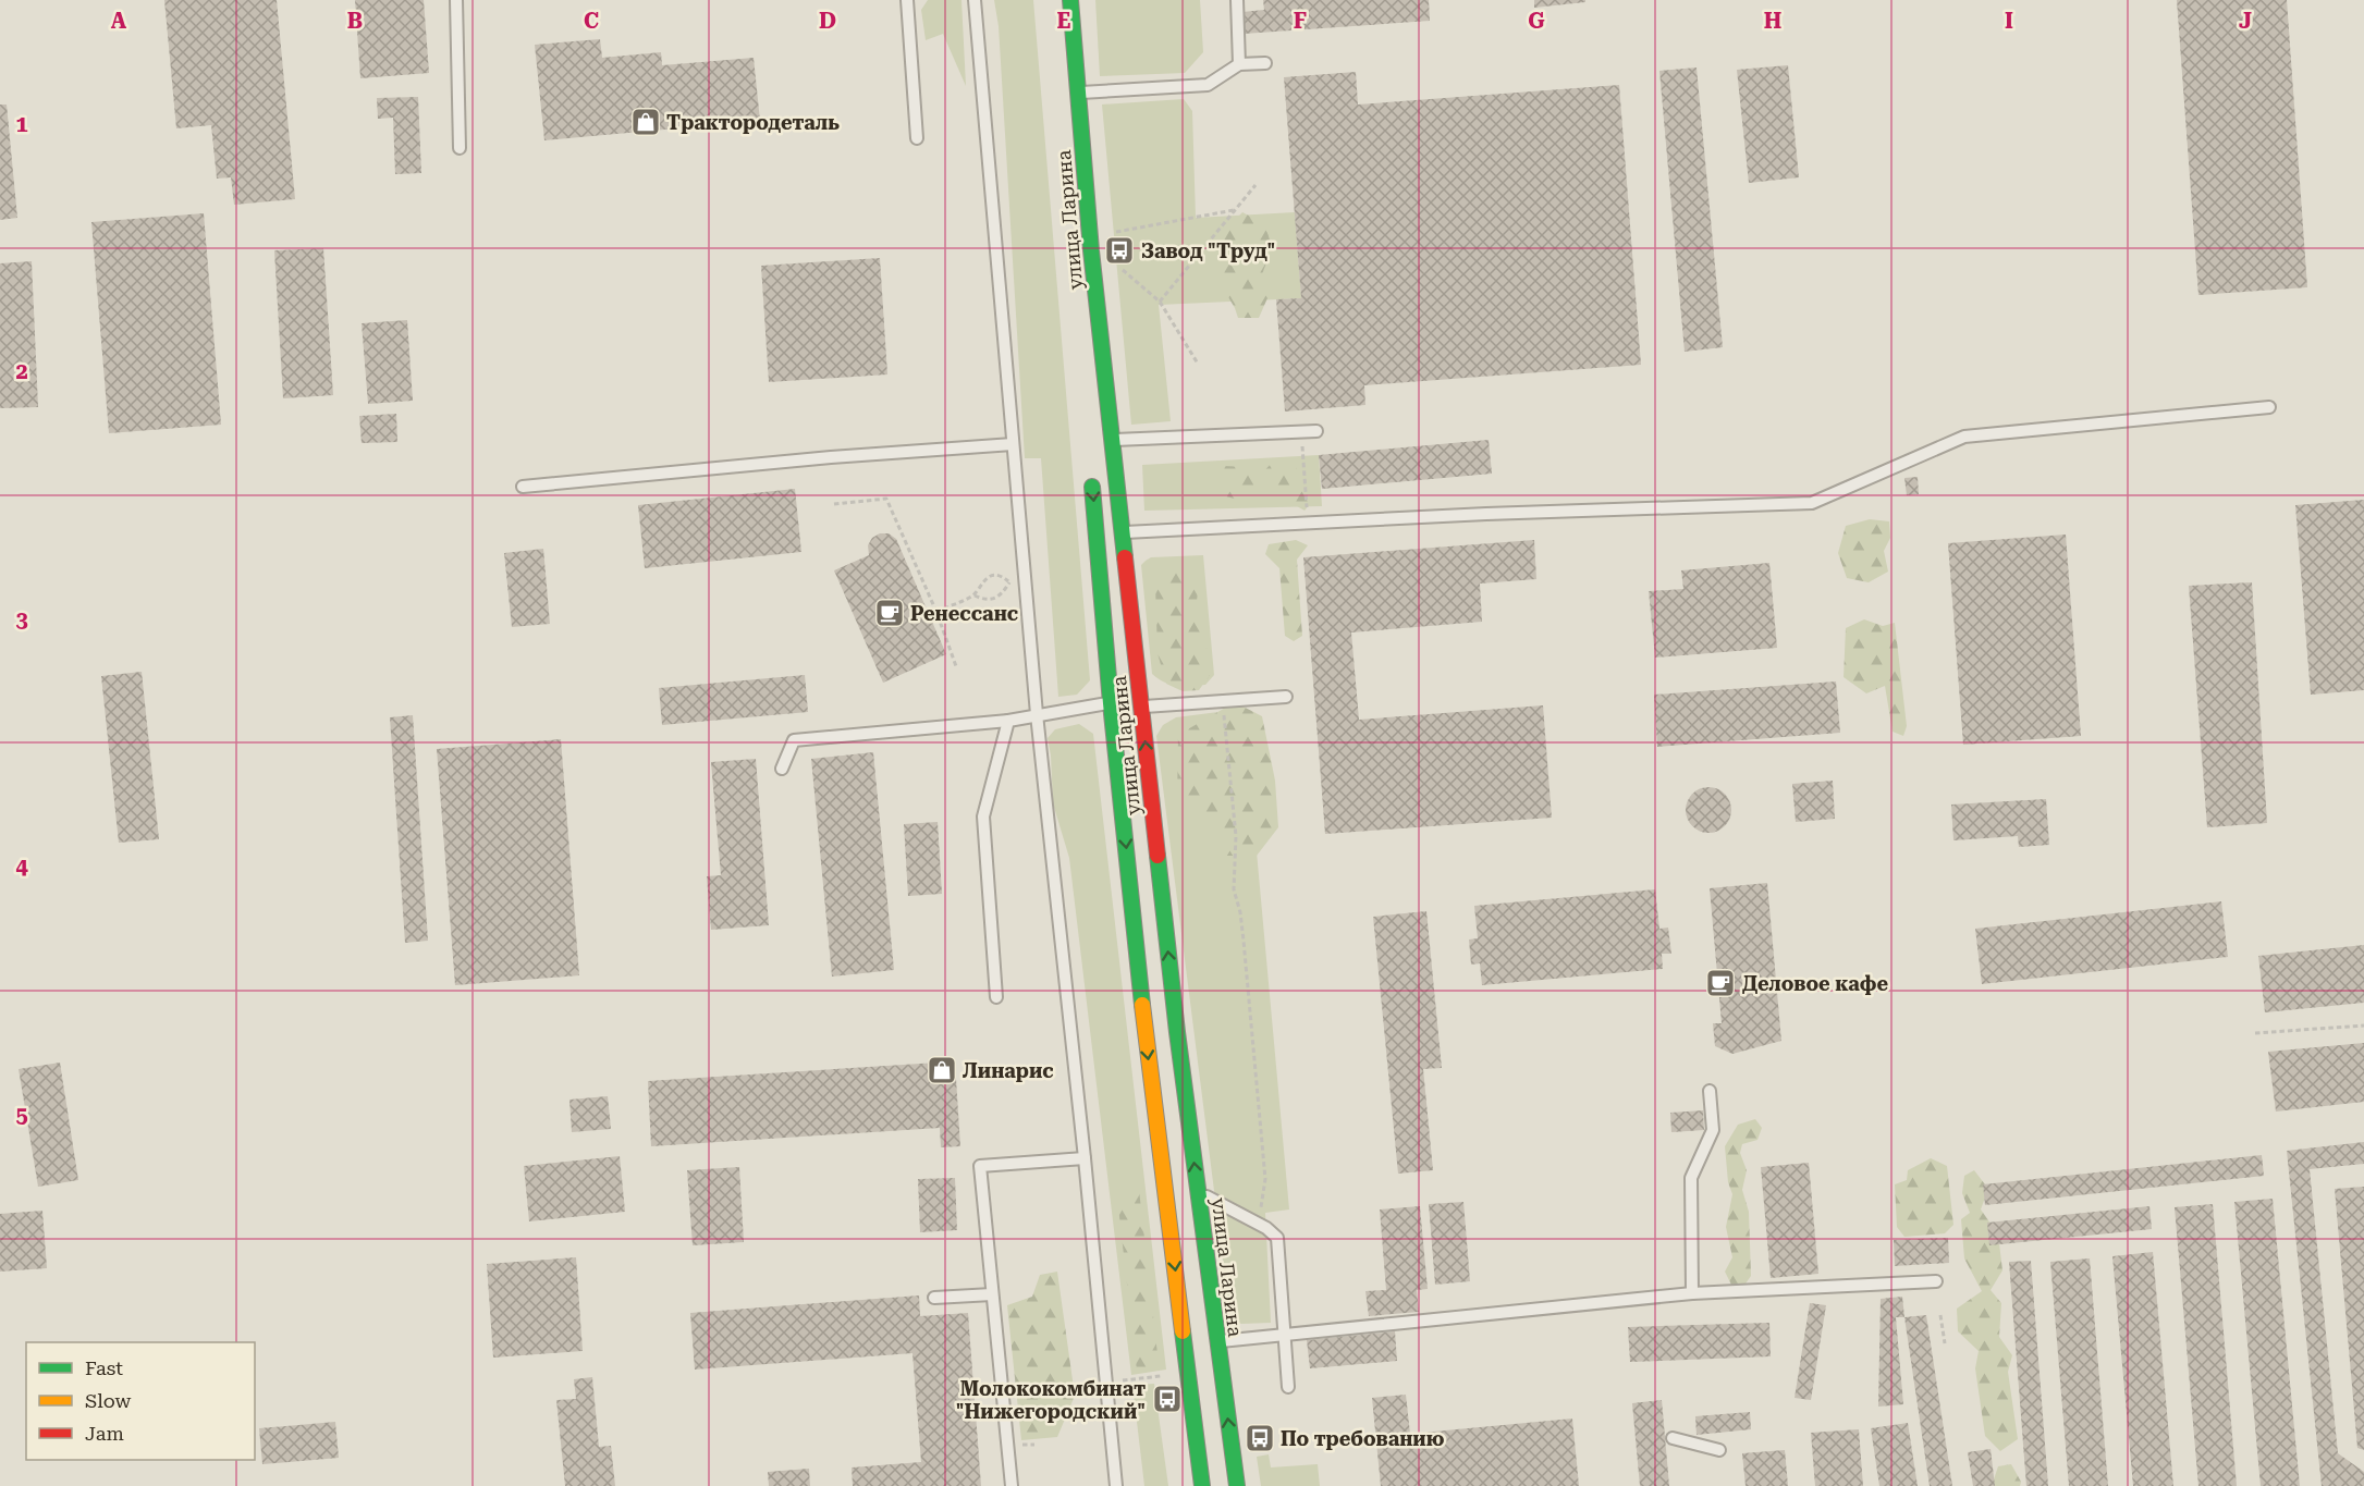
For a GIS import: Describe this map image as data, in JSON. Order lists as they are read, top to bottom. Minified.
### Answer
{"streets":{"main road":["улица Ларина"]},"places":{"shop":["Трактородеталь","Линарис"],"bus stop":["Завод \"Труд\"","Молококомбинат \"Нижегородский\"","По требованию"],"cafe":["Ренессанс","Деловое кафе"]},"legend":["Fast","Slow","Jam"],"grid":{"columns":["A","B","C","D","E","F","G","H","I","J"],"rows":["1","2","3","4","5"]}}
